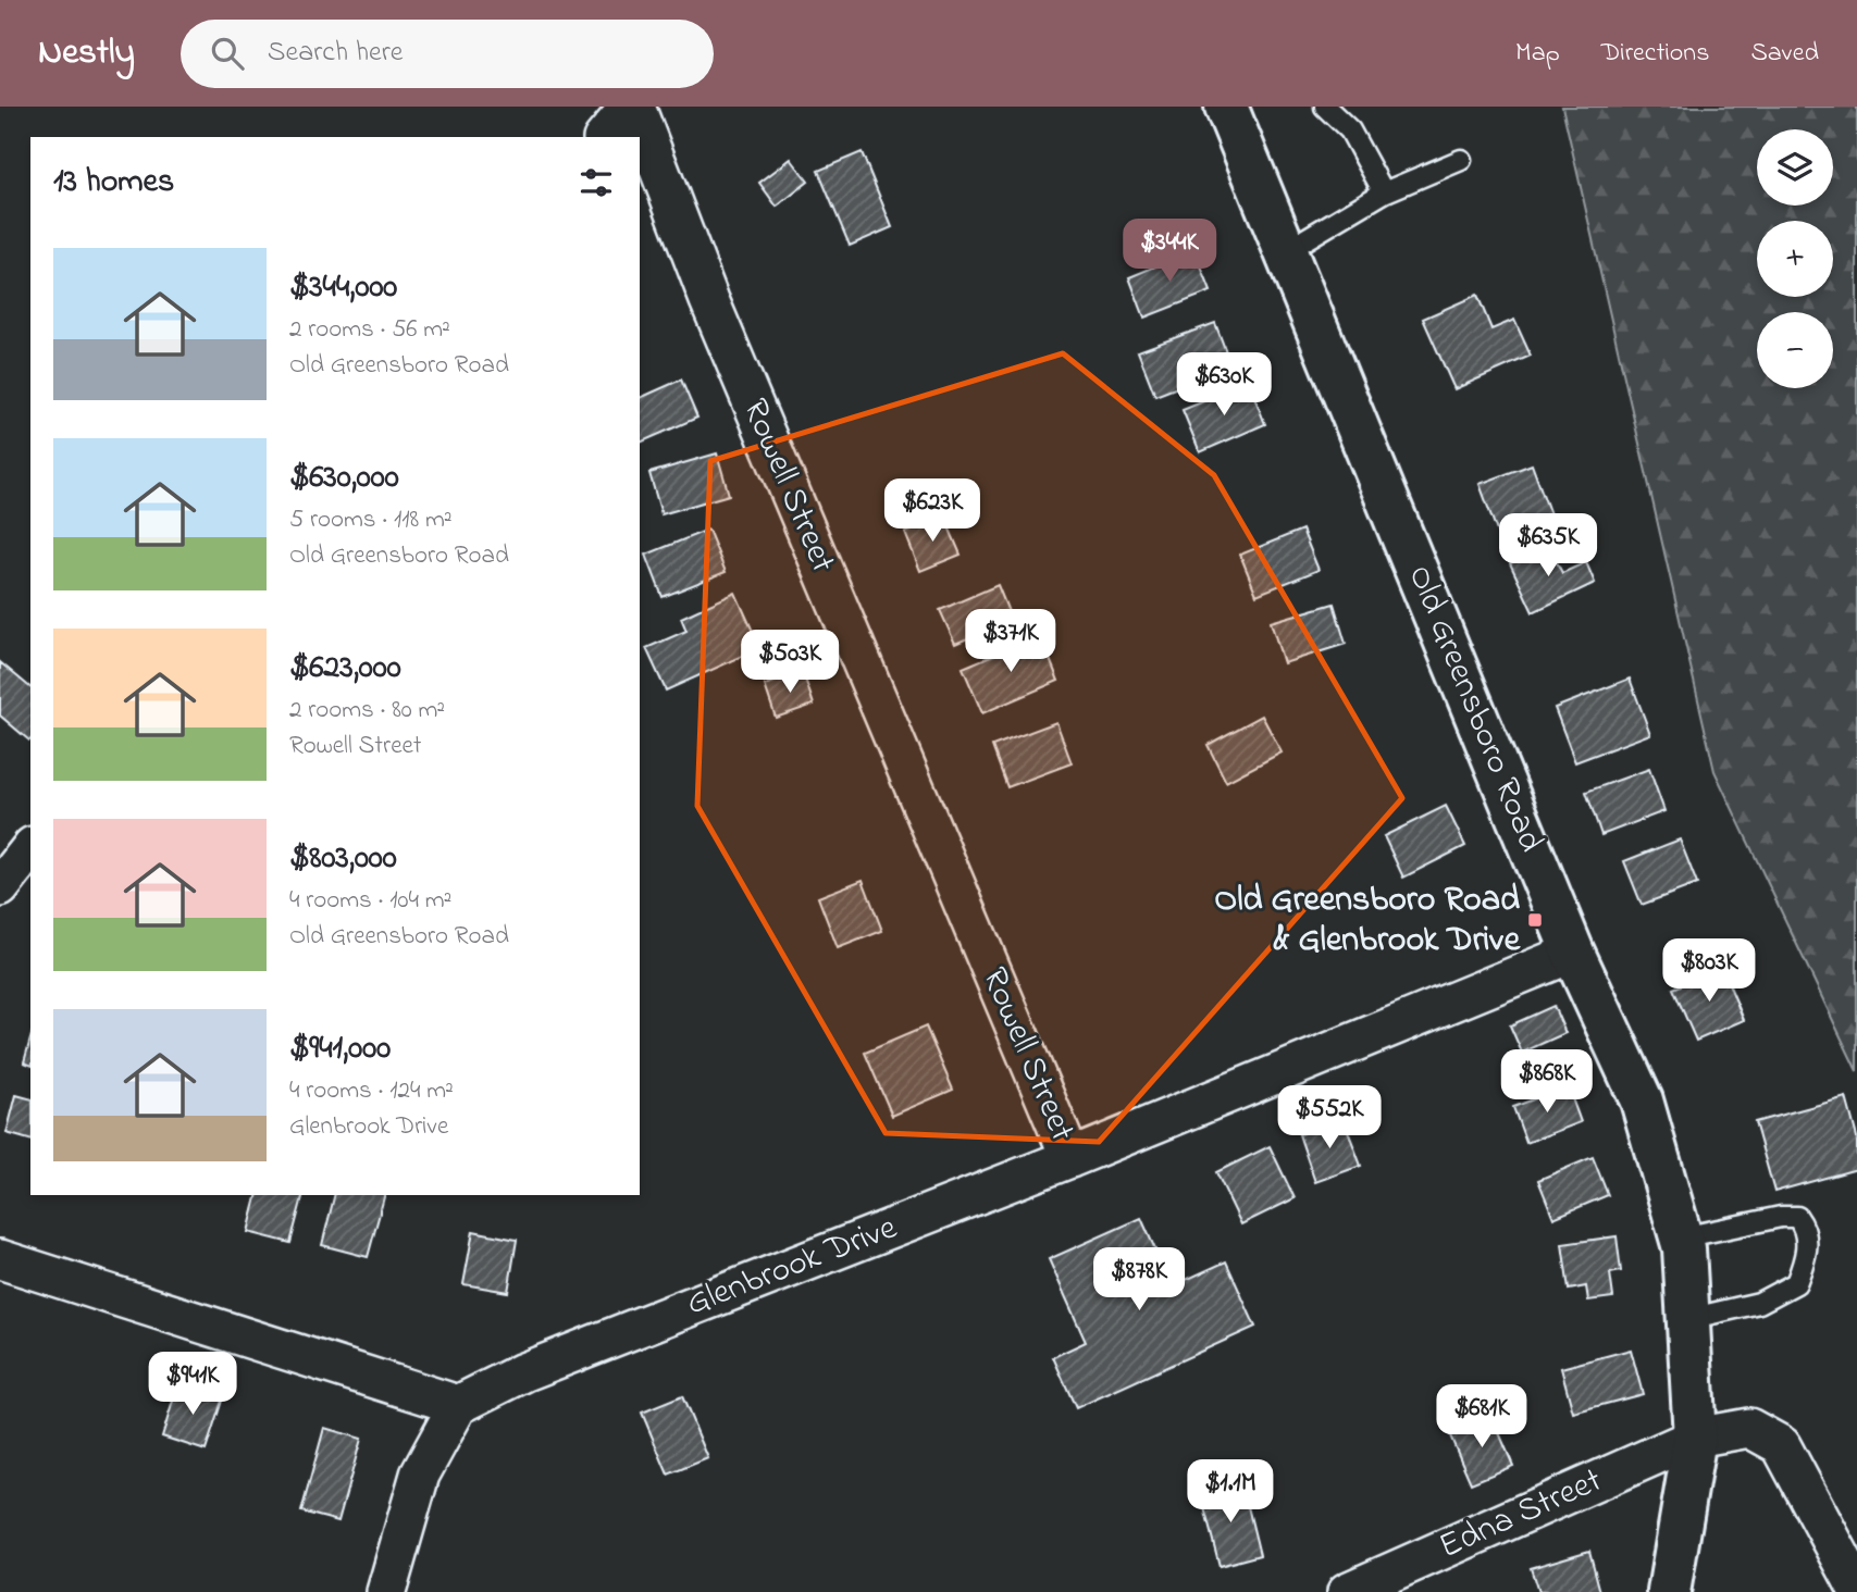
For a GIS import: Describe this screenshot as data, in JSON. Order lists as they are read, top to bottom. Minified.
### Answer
{"streets":{"street":["Rowell Street","Old Greensboro Road","Glenbrook Drive","Edna Street"]},"crossings":[["Rowell Street","Glenbrook Drive"],["Old Greensboro Road","Glenbrook Drive"],["Old Greensboro Road","Edna Street"]],"places":{"transit":["Old Greensboro Road & Glenbrook Drive"]},"page":{"header":"Nestly","search":"Search here","nav":["Map","Directions","Saved"],"map_buttons":["+","−"],"heading":"13 homes","price":["$344K","$630K","$623K","$635K","$371K","$503K","$803K","$868K","$552K","$878K","$941K","$681K","$1.1M"],"list":[{"name":"$344,000","note":"2 rooms · 56 m² · Old Greensboro Road"},{"name":"$630,000","note":"5 rooms · 118 m² · Old Greensboro Road"},{"name":"$623,000","note":"2 rooms · 80 m² · Rowell Street"},{"name":"$803,000","note":"4 rooms · 104 m² · Old Greensboro Road"},{"name":"$941,000","note":"4 rooms · 124 m² · Glenbrook Drive"}]}}
